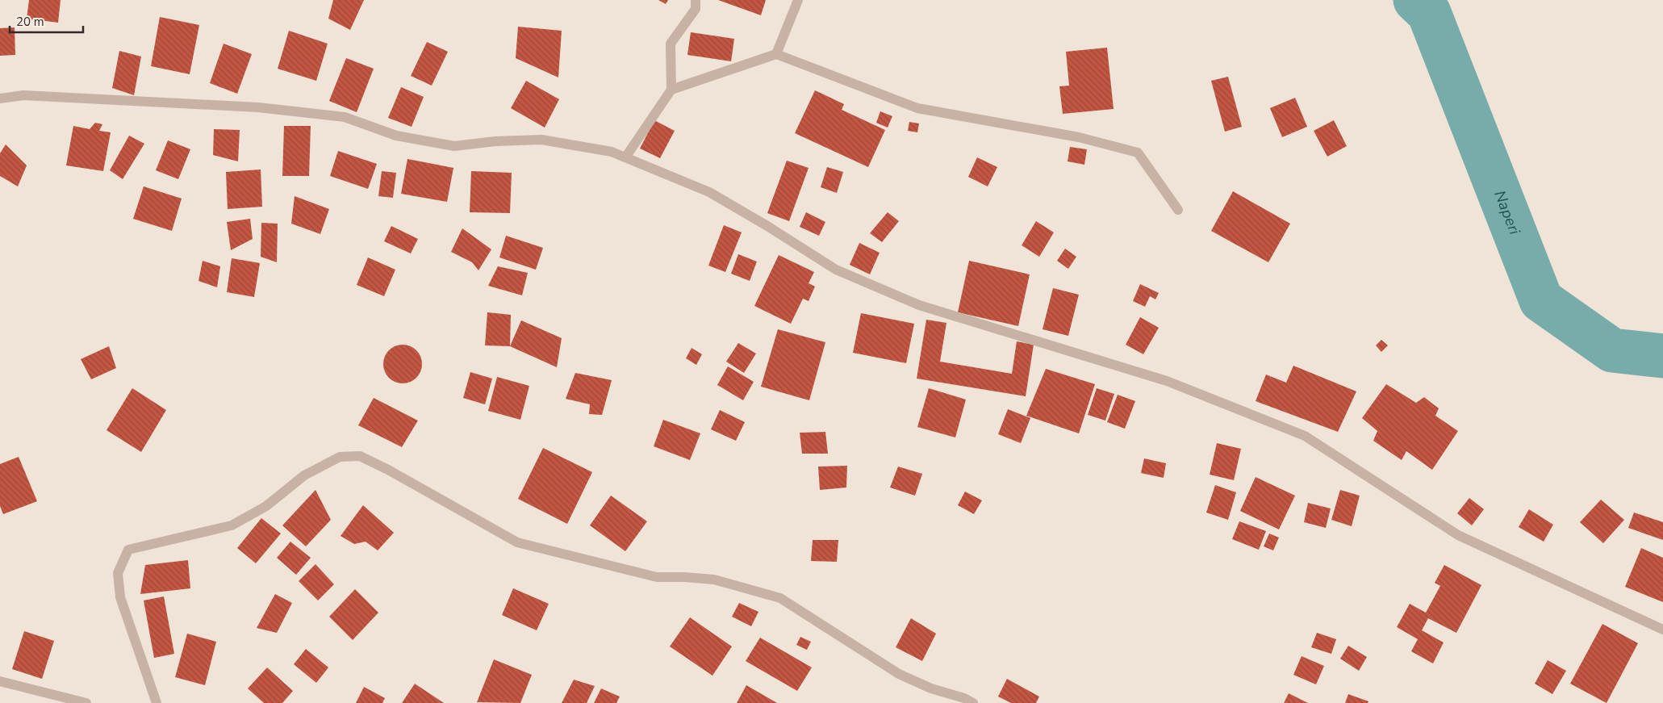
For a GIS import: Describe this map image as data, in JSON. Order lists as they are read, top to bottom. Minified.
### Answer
{"water":["Naperi"],"scale_bar":"20 m"}
